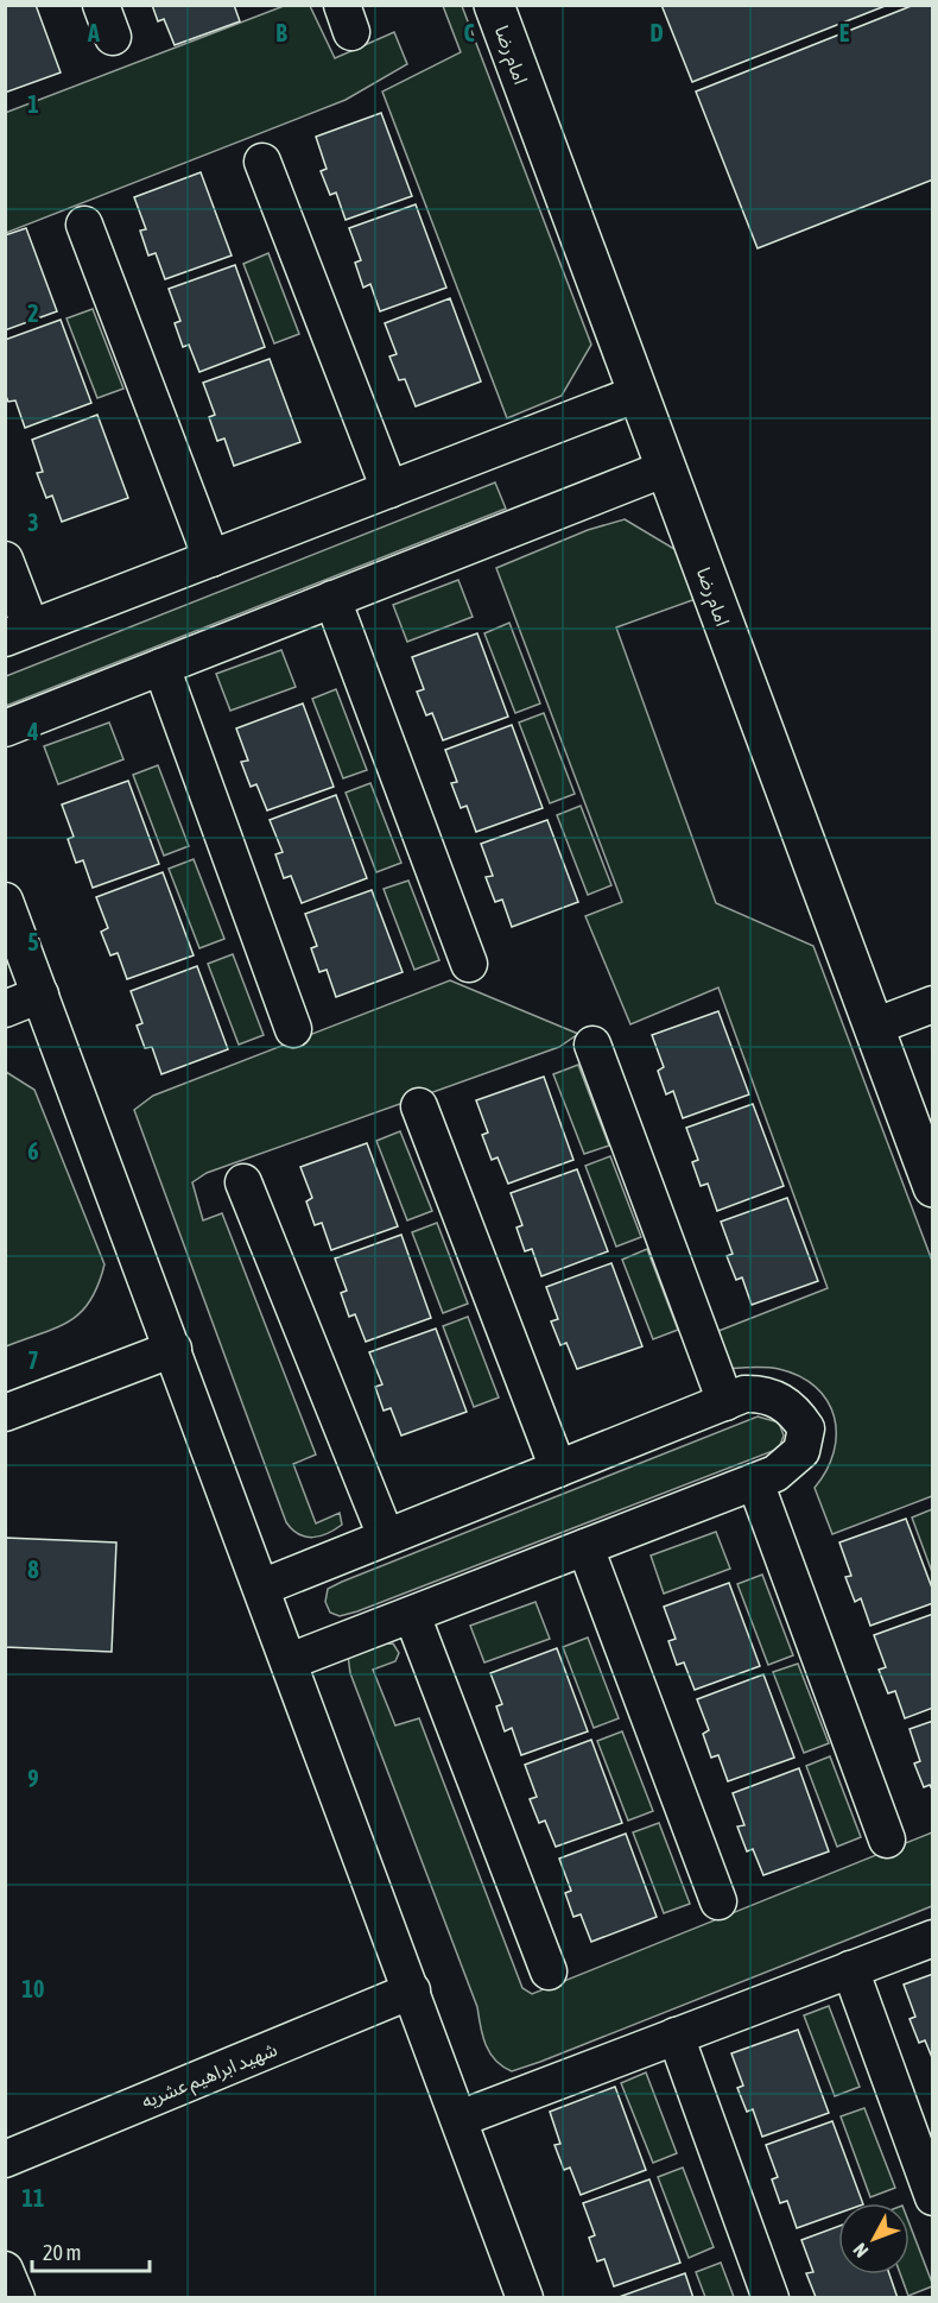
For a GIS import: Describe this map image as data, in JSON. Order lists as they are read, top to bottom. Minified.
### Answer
{"streets":{"main road":["امام رضا"],"street":["شهید ابراهیم عشریه"]},"scale_bar":"20 m","north":"bottom left","grid":{"columns":["A","B","C","D","E"],"rows":["1","2","3","4","5","6","7","8","9","10","11"]}}
